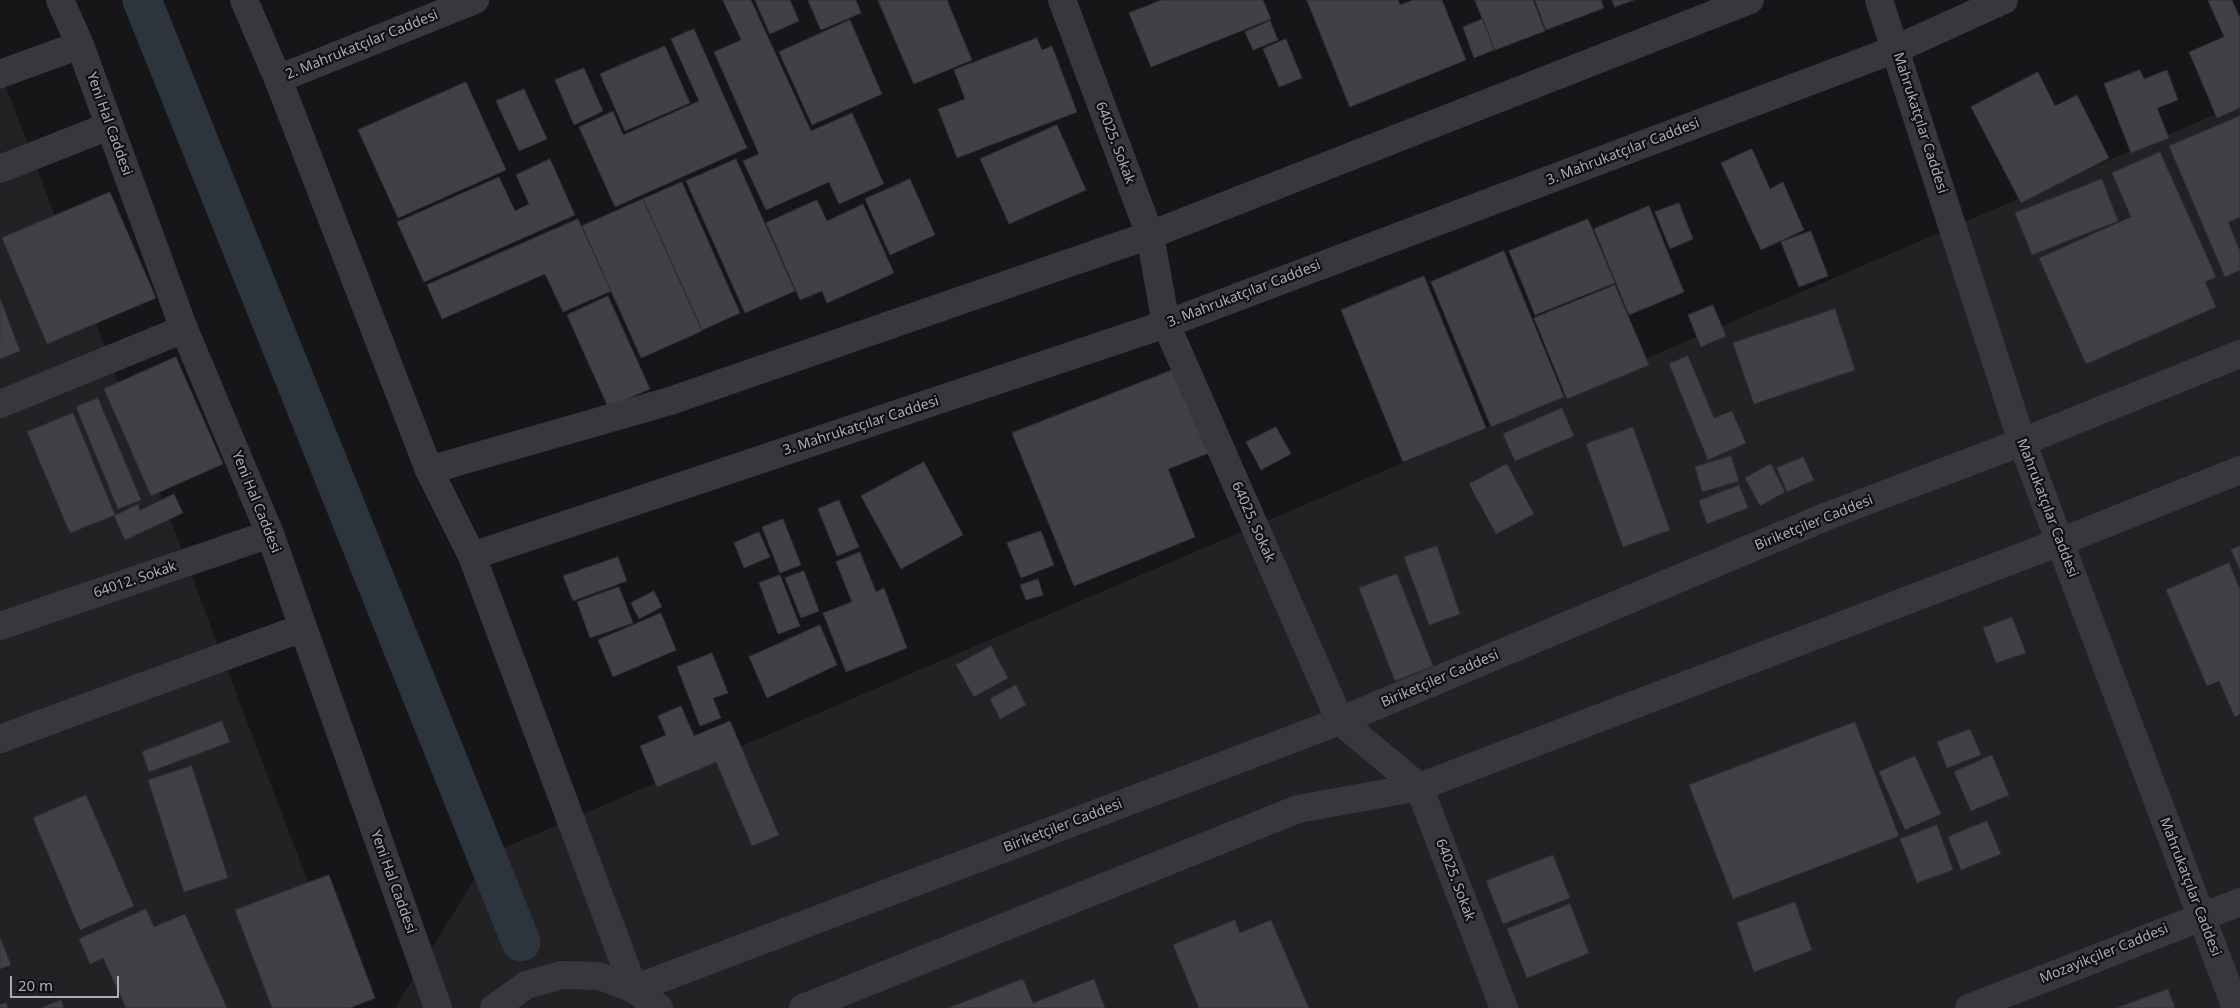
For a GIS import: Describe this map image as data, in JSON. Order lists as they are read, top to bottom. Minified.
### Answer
{"streets":{"street":["2. Mahrukatçılar Caddesi","Mahrukatçılar Caddesi","Yeni Hal Caddesi","64025. Sokak","3. Mahrukatçılar Caddesi","Biriketçiler Caddesi","64012. Sokak","Mozayikçiler Caddesi"]},"crossings":[["Mahrukatçılar Caddesi","3. Mahrukatçılar Caddesi"],["Mahrukatçılar Caddesi","Biriketçiler Caddesi"],["Mahrukatçılar Caddesi","Mozayikçiler Caddesi"],["Yeni Hal Caddesi","64012. Sokak"],["64025. Sokak","3. Mahrukatçılar Caddesi"],["64025. Sokak","Biriketçiler Caddesi"]],"scale_bar":"20 m"}
